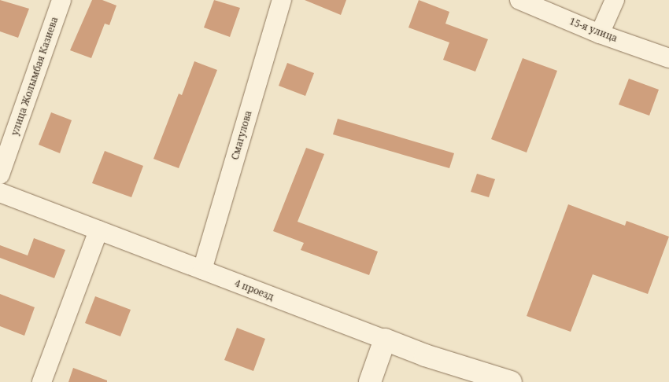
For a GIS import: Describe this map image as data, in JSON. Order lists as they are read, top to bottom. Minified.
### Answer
{"streets":{"street":["15-я улица","улица Жолымбая Казиева","Смагулова","4 проезд"]},"crossings":[["Смагулова","4 проезд"]]}
